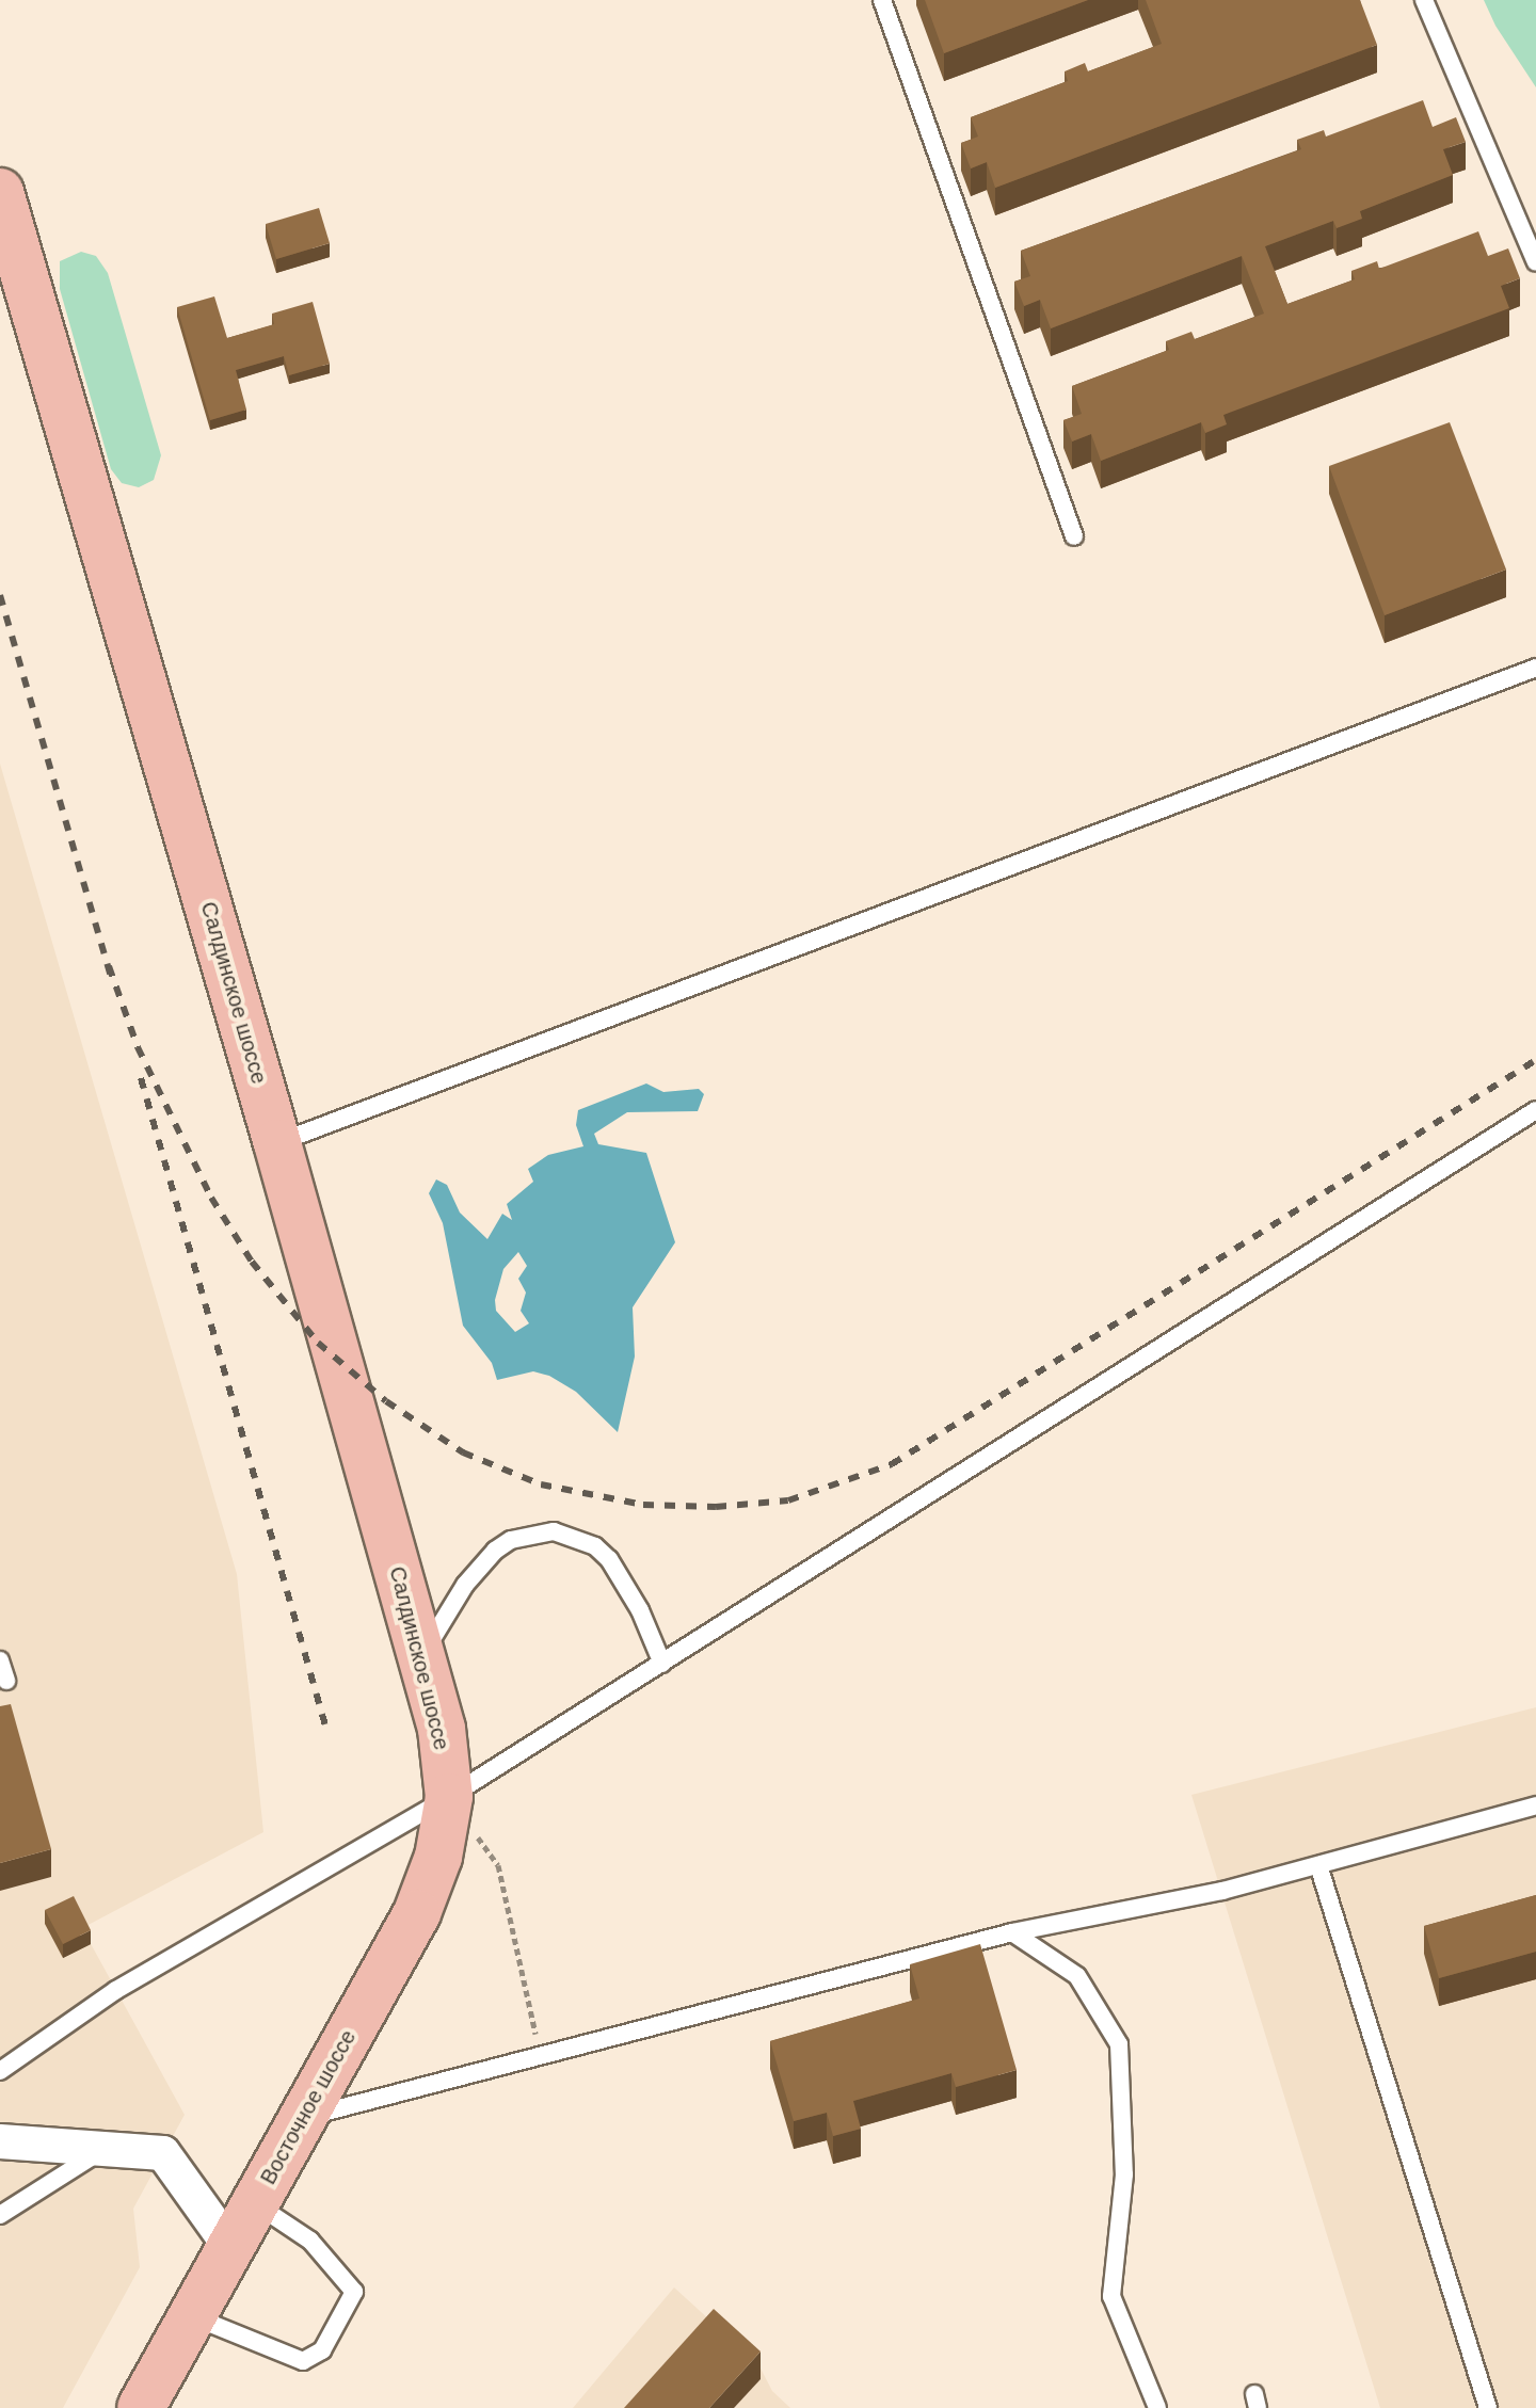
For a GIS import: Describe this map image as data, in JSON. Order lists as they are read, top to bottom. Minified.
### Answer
{"streets":{"main road":["Салдинское шоссе","Восточное шоссе"]},"crossings":[["Салдинское шоссе","Восточное шоссе"]]}
